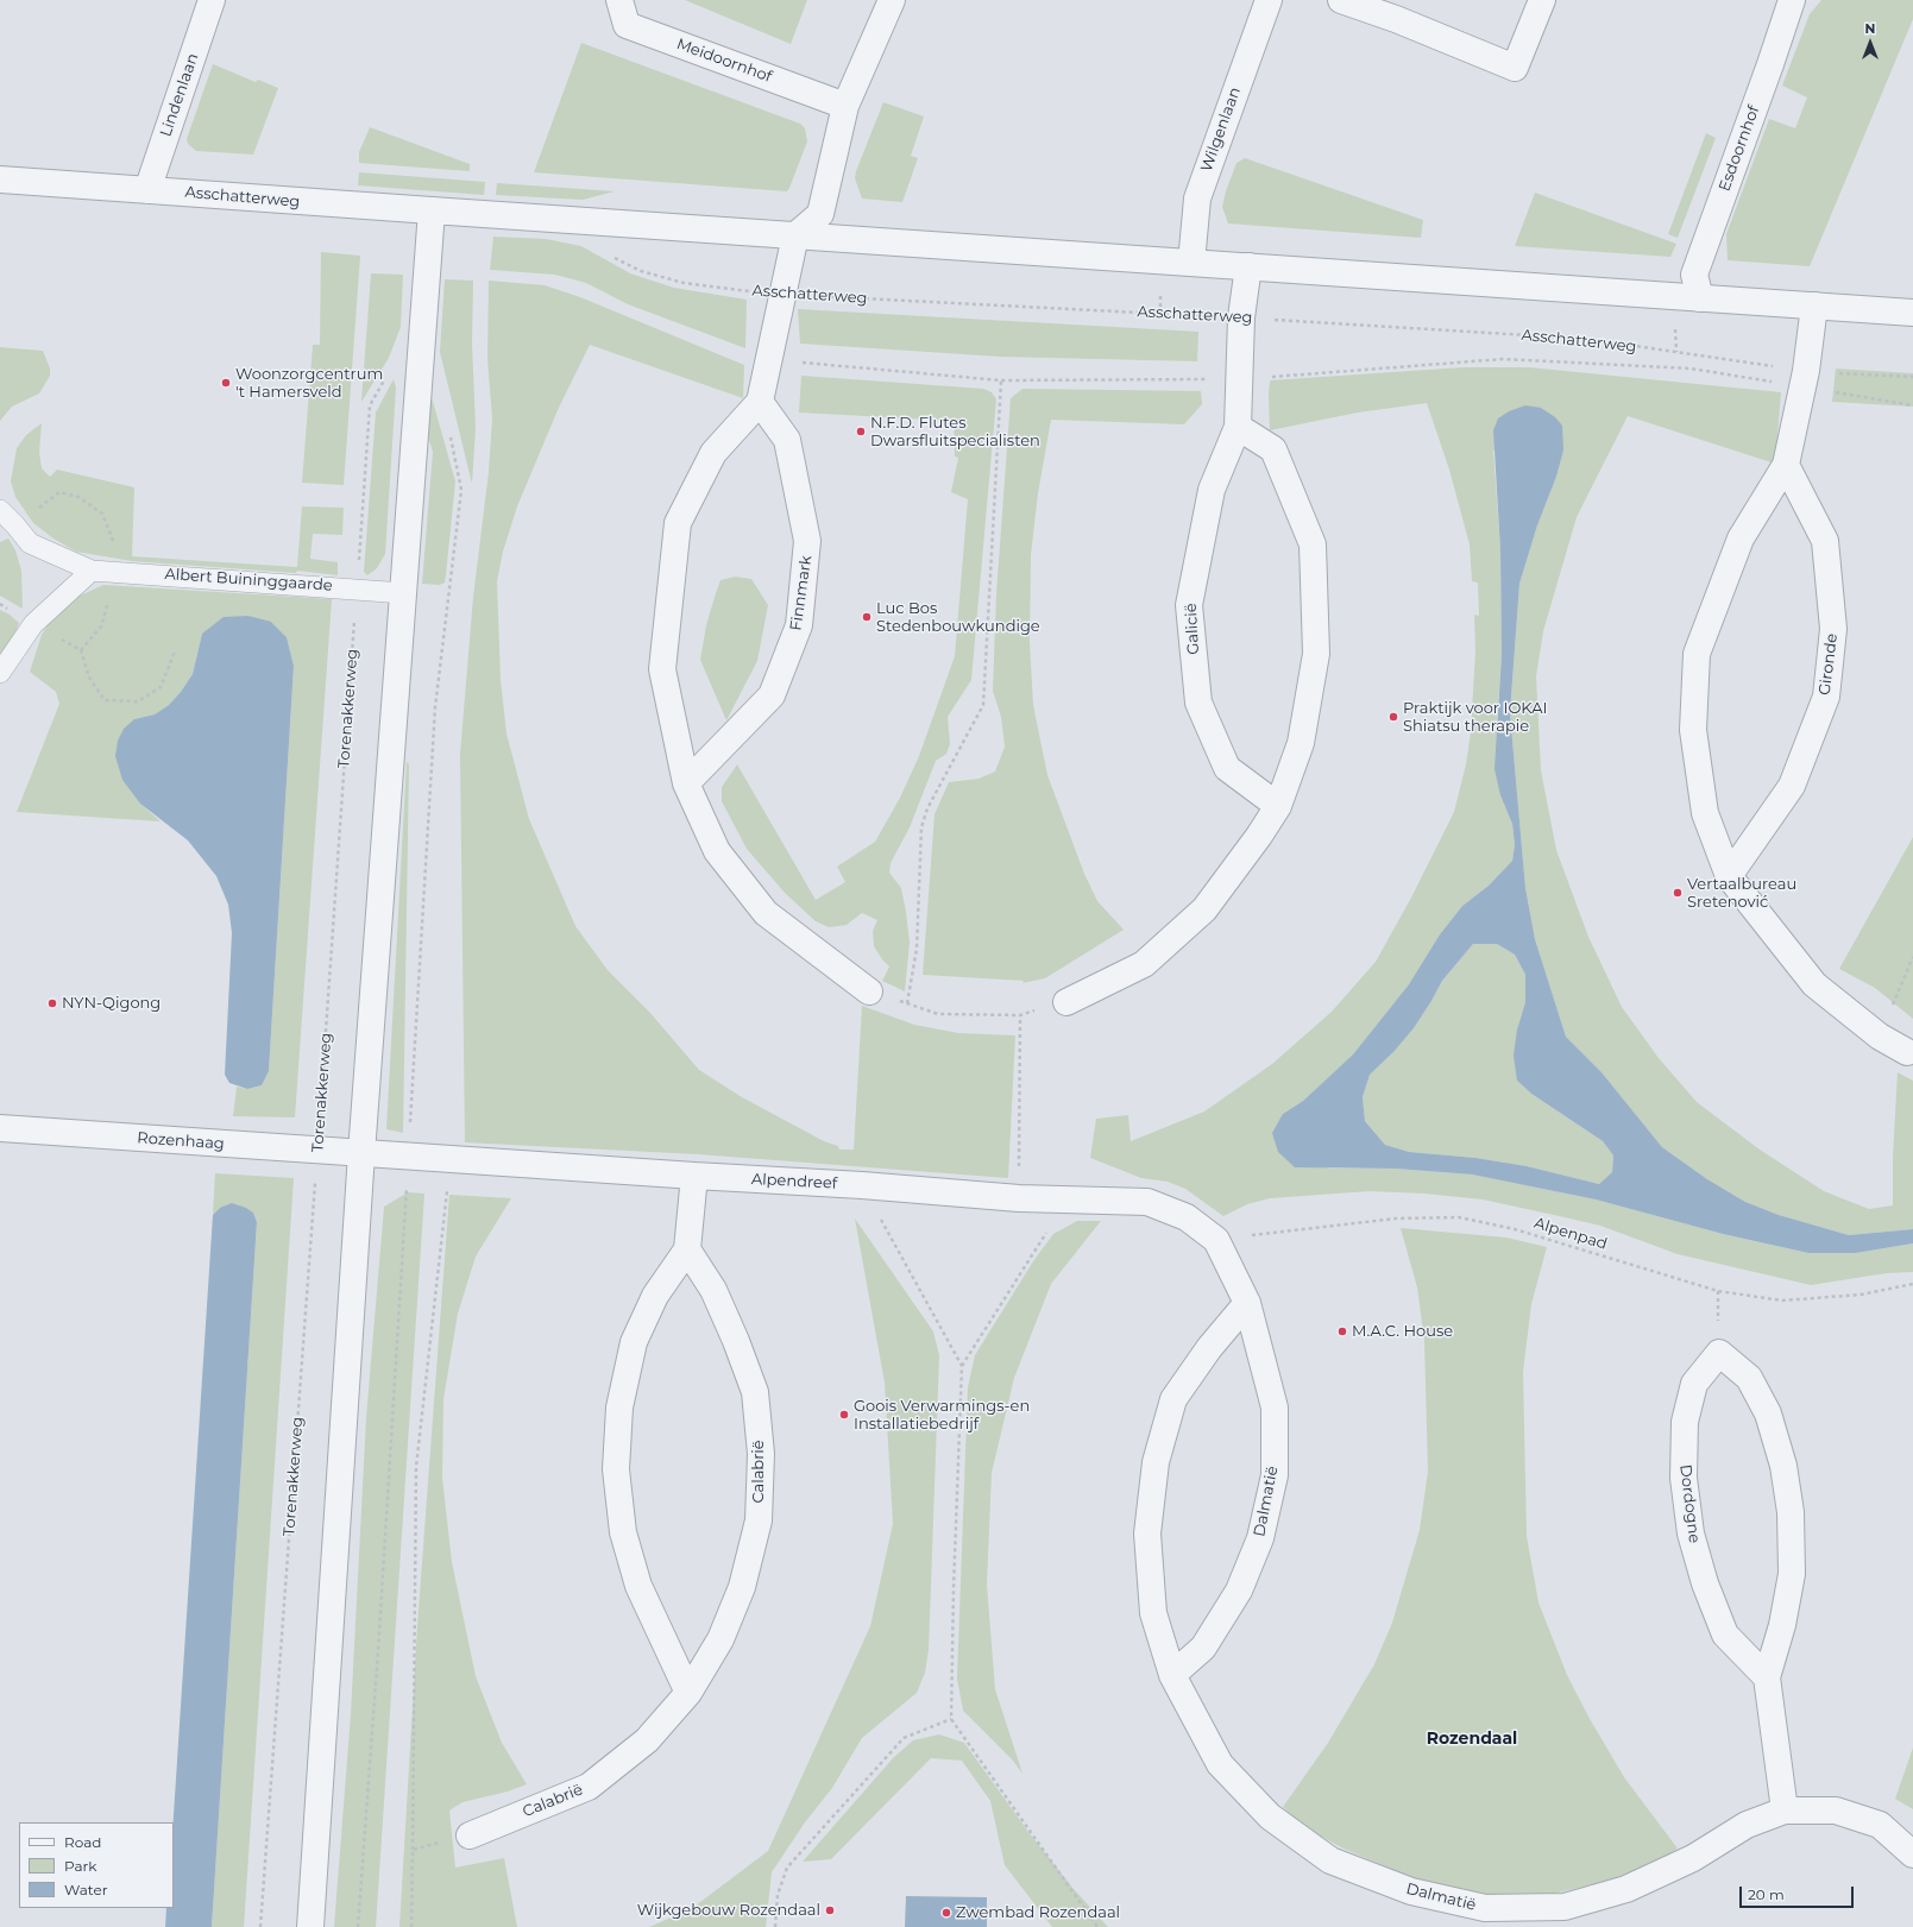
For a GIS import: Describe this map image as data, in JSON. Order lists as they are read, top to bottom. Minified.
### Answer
{"streets":{"street":["Meidoornhof","Lindenlaan","Wilgenlaan","Esdoornhof","Asschatterweg","Finnmark","Galicië","Gironde","Rozenhaag","Alpendreef","Calabrië","Dalmatië","Dordogne"],"lane":["Albert Buininggaarde"],"path":["Torenakkerweg","Alpenpad"]},"crossings":[["Lindenlaan","Asschatterweg"],["Wilgenlaan","Asschatterweg"],["Esdoornhof","Asschatterweg"],["Asschatterweg","Galicië"],["Albert Buininggaarde","Torenakkerweg"],["Torenakkerweg","Rozenhaag"],["Rozenhaag","Alpendreef"],["Alpendreef","Alpenpad"],["Alpendreef","Dalmatië"],["Alpenpad","Dalmatië"],["Dalmatië","Dordogne"]],"districts":["Rozendaal"],"places":["Woonzorgcentrum 't Hamersveld","N.F.D. Flutes Dwarsfluitspecialisten","Luc Bos Stedenbouwkundige","Praktijk voor IOKAI Shiatsu therapie","Vertaalbureau Sretenović","NYN-Qigong","M.A.C. House","Goois Verwarmings-en Installatiebedrijf","Wijkgebouw Rozendaal","Zwembad Rozendaal"],"legend":["Road","Park","Water"],"scale_bar":"20 m","north":"top"}
